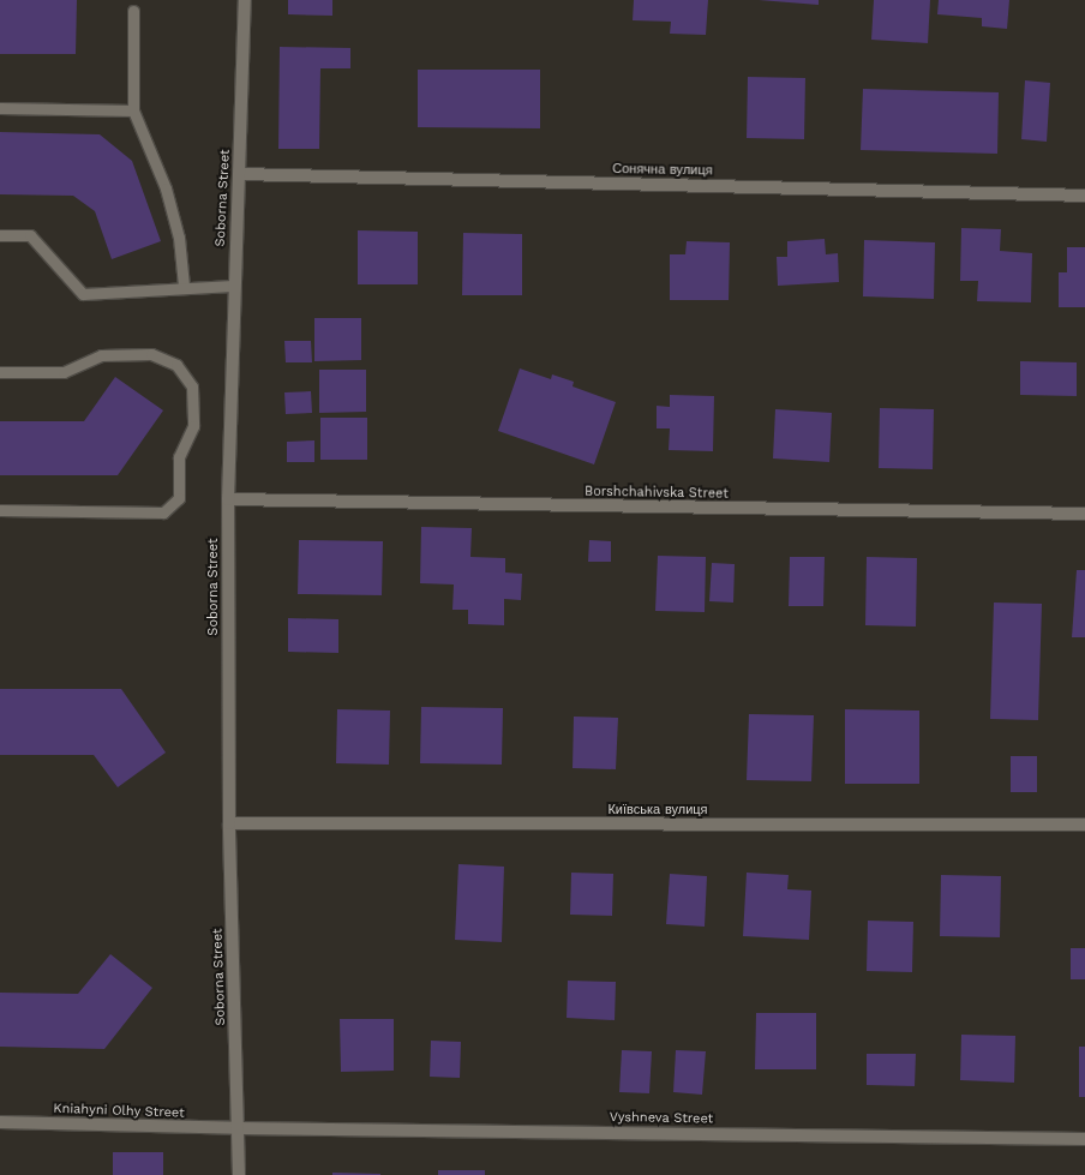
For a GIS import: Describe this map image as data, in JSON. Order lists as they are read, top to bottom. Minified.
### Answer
{"streets":{"street":["Сонячна вулиця","Soborna Street","Borshchahivska Street","Київська вулиця","Kniahyni Olhy Street","Vyshneva Street"]},"crossings":[["Сонячна вулиця","Soborna Street"],["Soborna Street","Borshchahivska Street"],["Soborna Street","Київська вулиця"],["Soborna Street","Kniahyni Olhy Street"],["Soborna Street","Vyshneva Street"],["Kniahyni Olhy Street","Vyshneva Street"]]}
